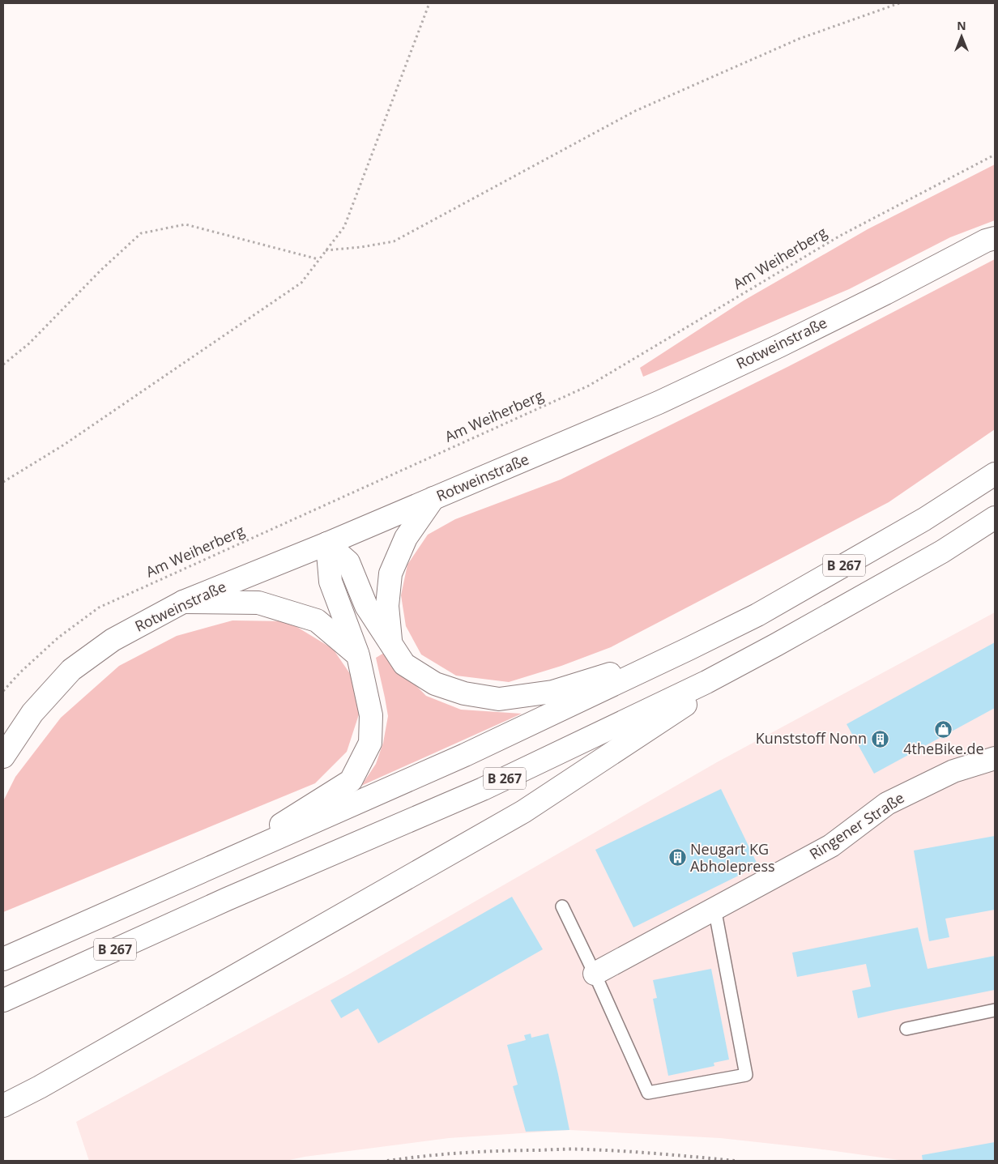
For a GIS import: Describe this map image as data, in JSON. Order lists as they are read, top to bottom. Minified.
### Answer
{"streets":{"main road":["Rotweinstraße","B 267","Ringener Straße"],"path":["Am Weiherberg"]},"crossings":[["Rotweinstraße","B 267"]],"places":{"shop":["4theBike.de"],"building":["Kunststoff Nonn","Neugart KG Abholepress"]},"north":"top"}
